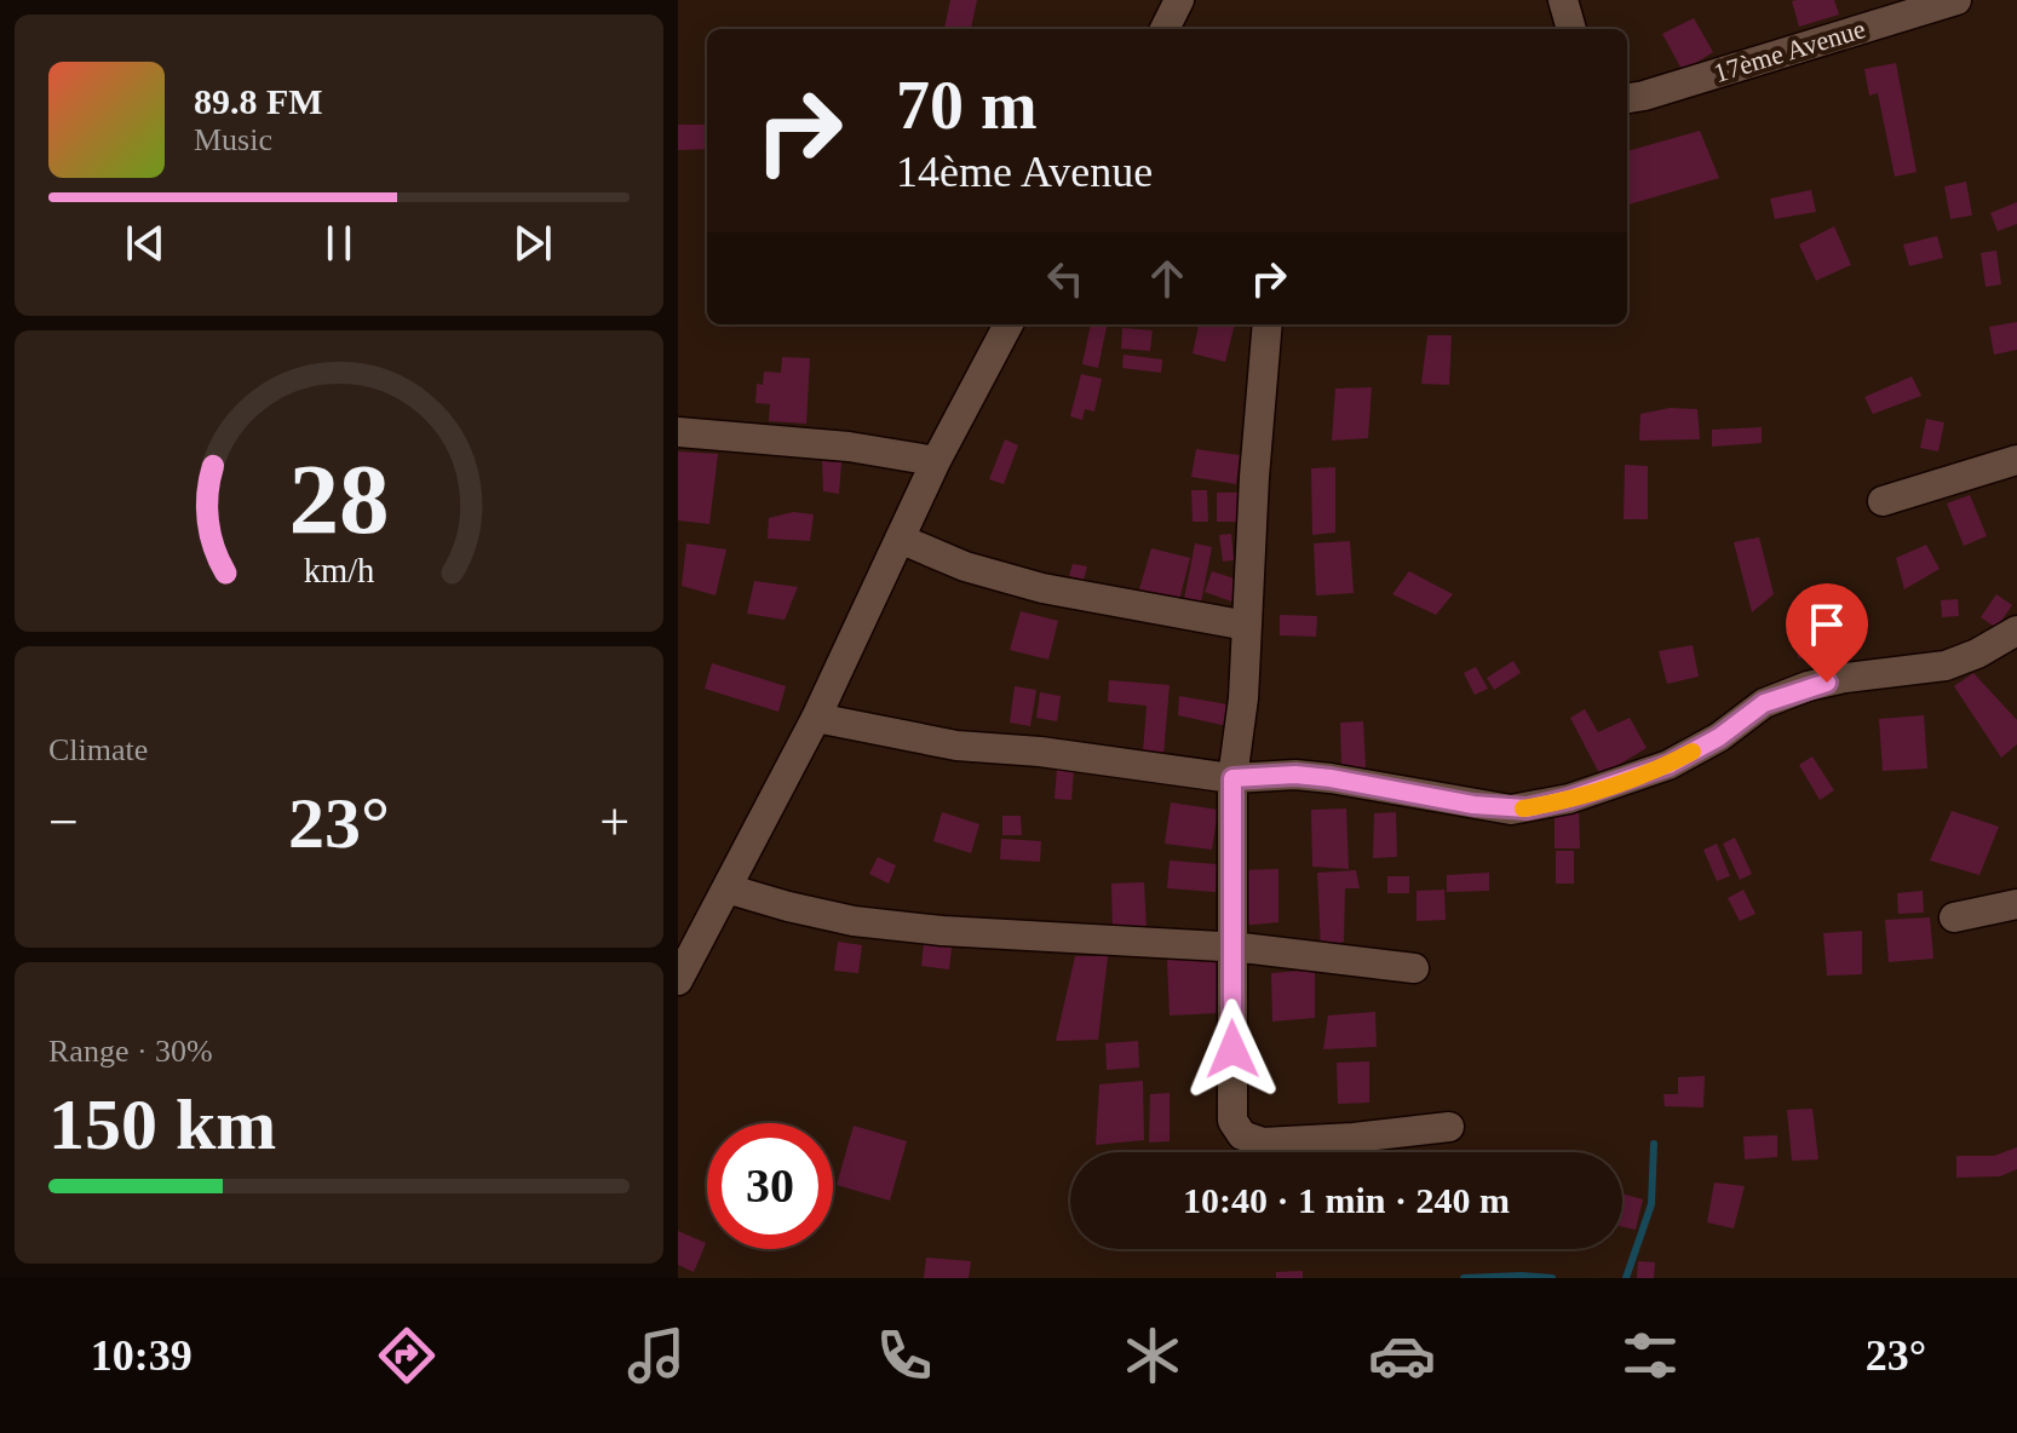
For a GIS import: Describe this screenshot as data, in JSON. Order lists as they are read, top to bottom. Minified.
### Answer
{"streets":{"street":["17ème Avenue"]},"page":{"turn":["70 m","14ème Avenue"],"song":["89.8 FM","Music"],"tile":["Climate",["Range · 30%","150 km"]],"heat":["−","23°","+"],"limit":"30","trip":"10:40 · 1 min · 240 m","tabs":["10:39","23°"],"gauge":["28","km/h"]}}
